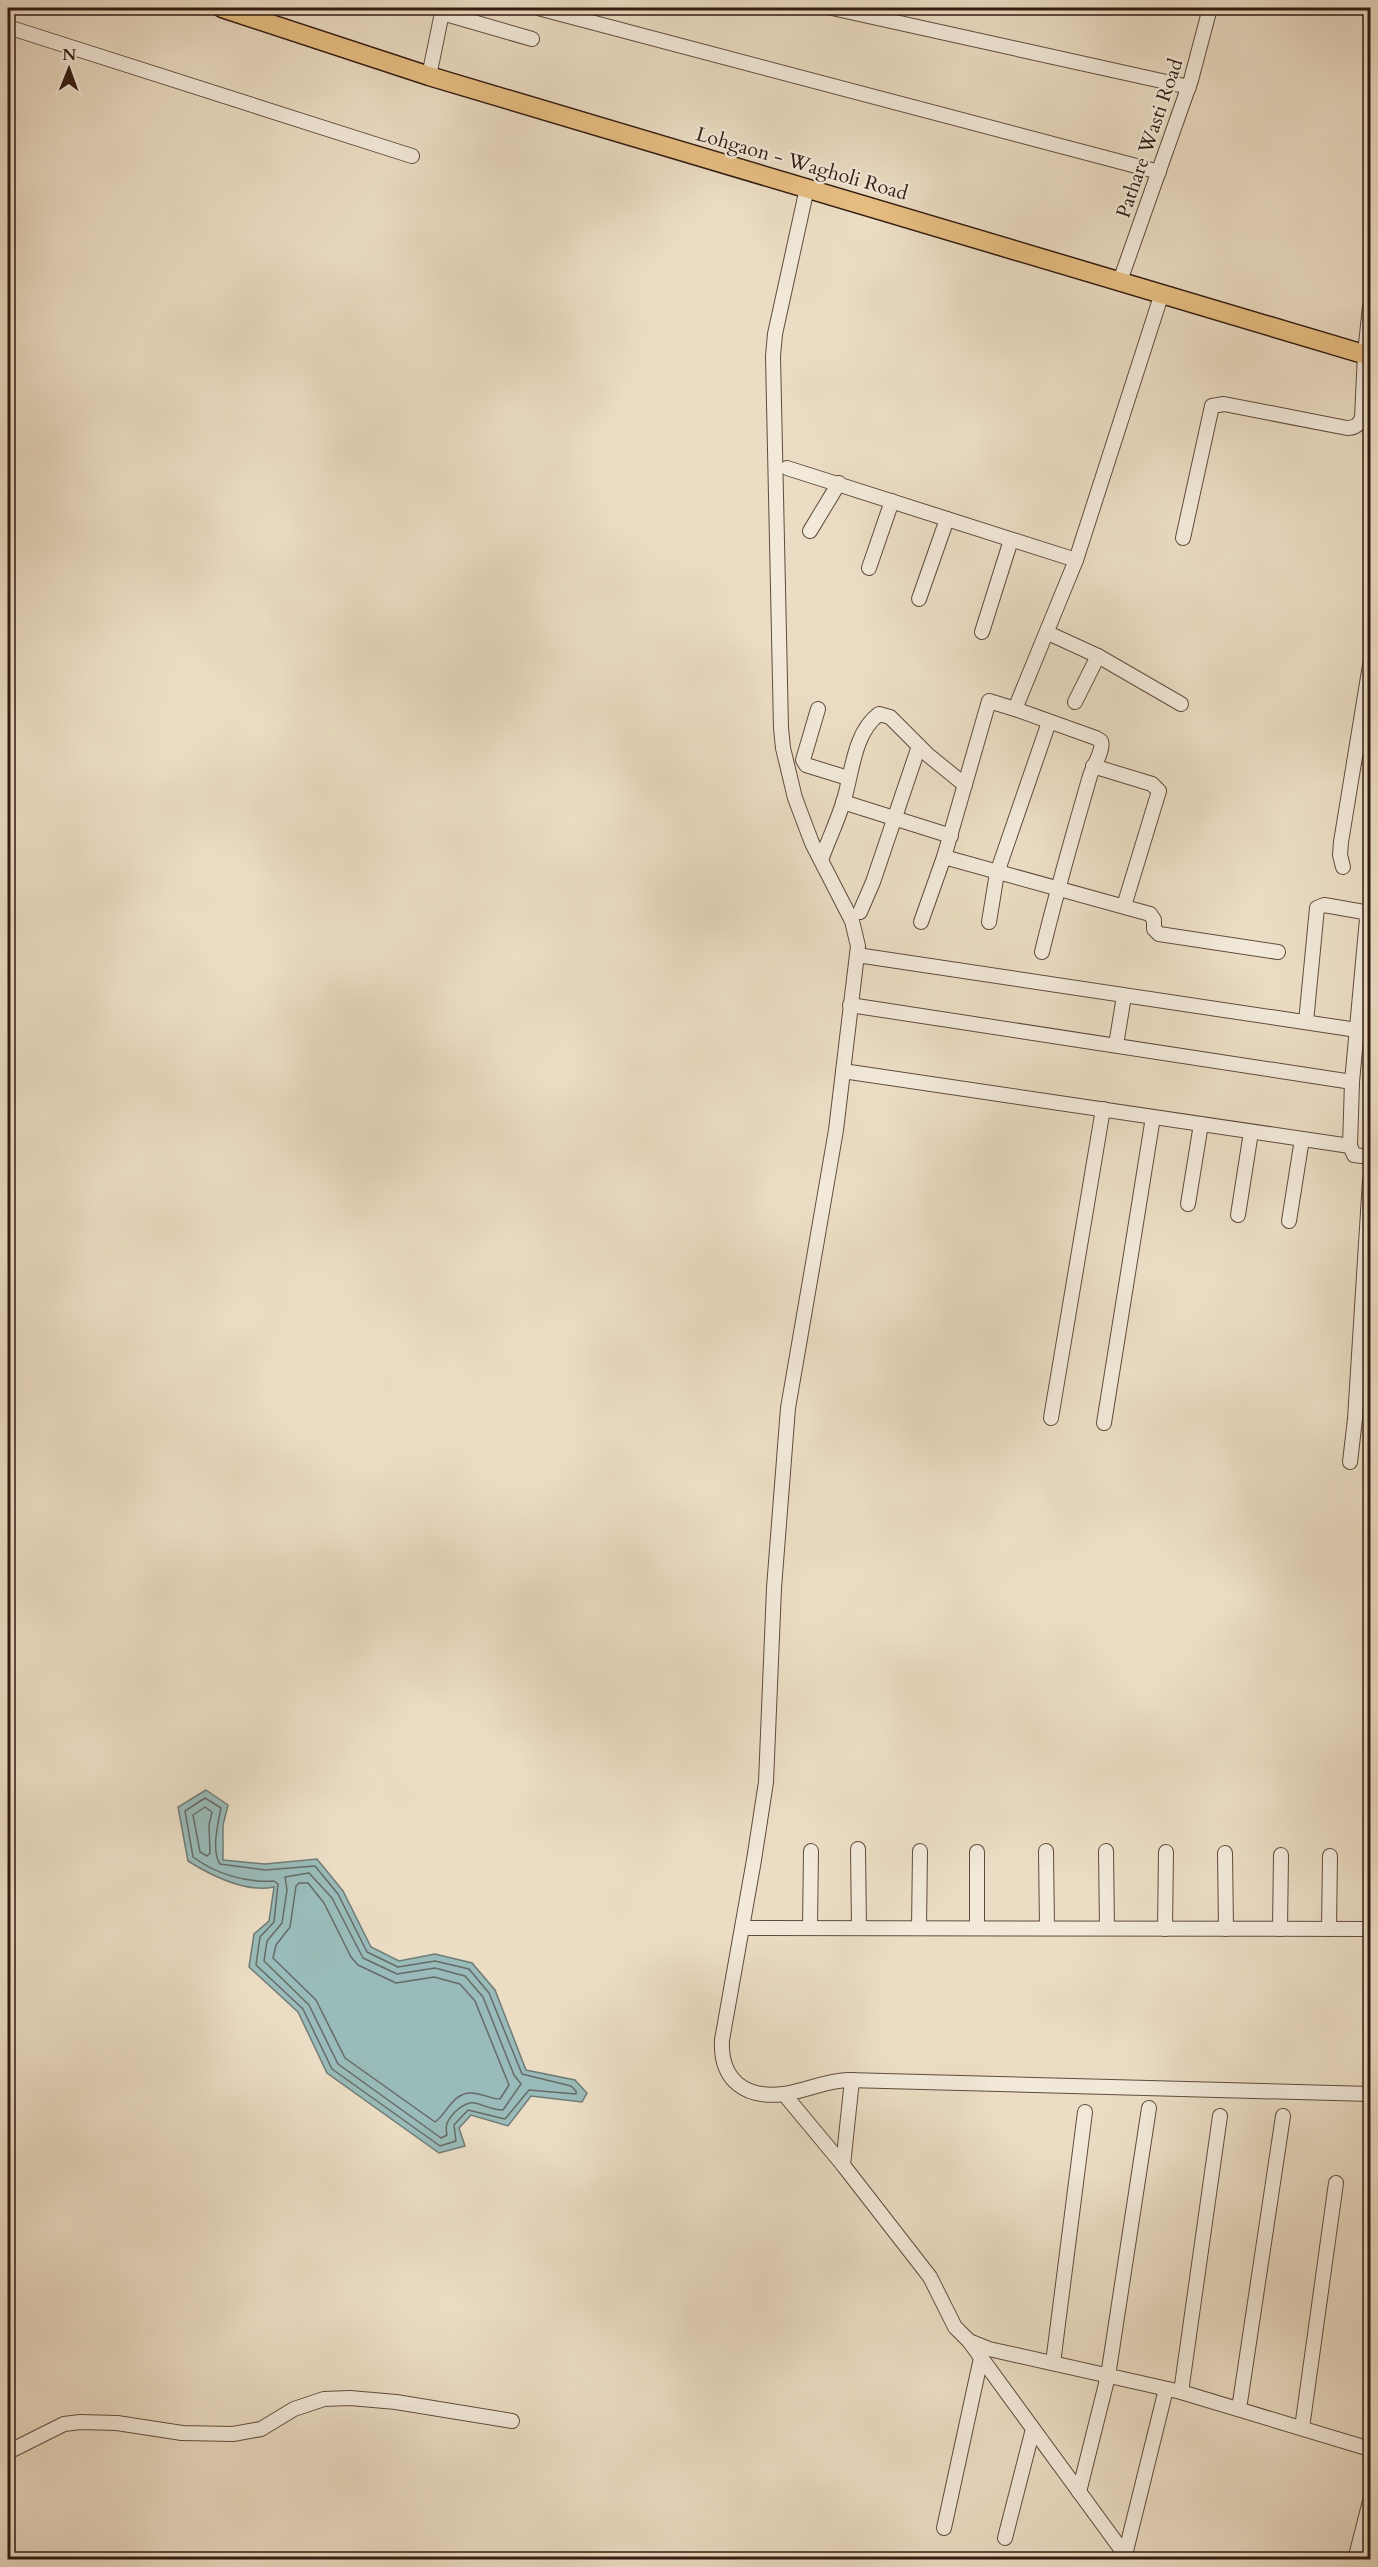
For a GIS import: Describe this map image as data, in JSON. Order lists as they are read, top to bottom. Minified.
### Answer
{"streets":{"main road":["Lohgaon - Wagholi Road"],"street":["Pathare Wasti Road"]},"crossings":[["Pathare Wasti Road","Lohgaon - Wagholi Road"]],"north":"top"}
